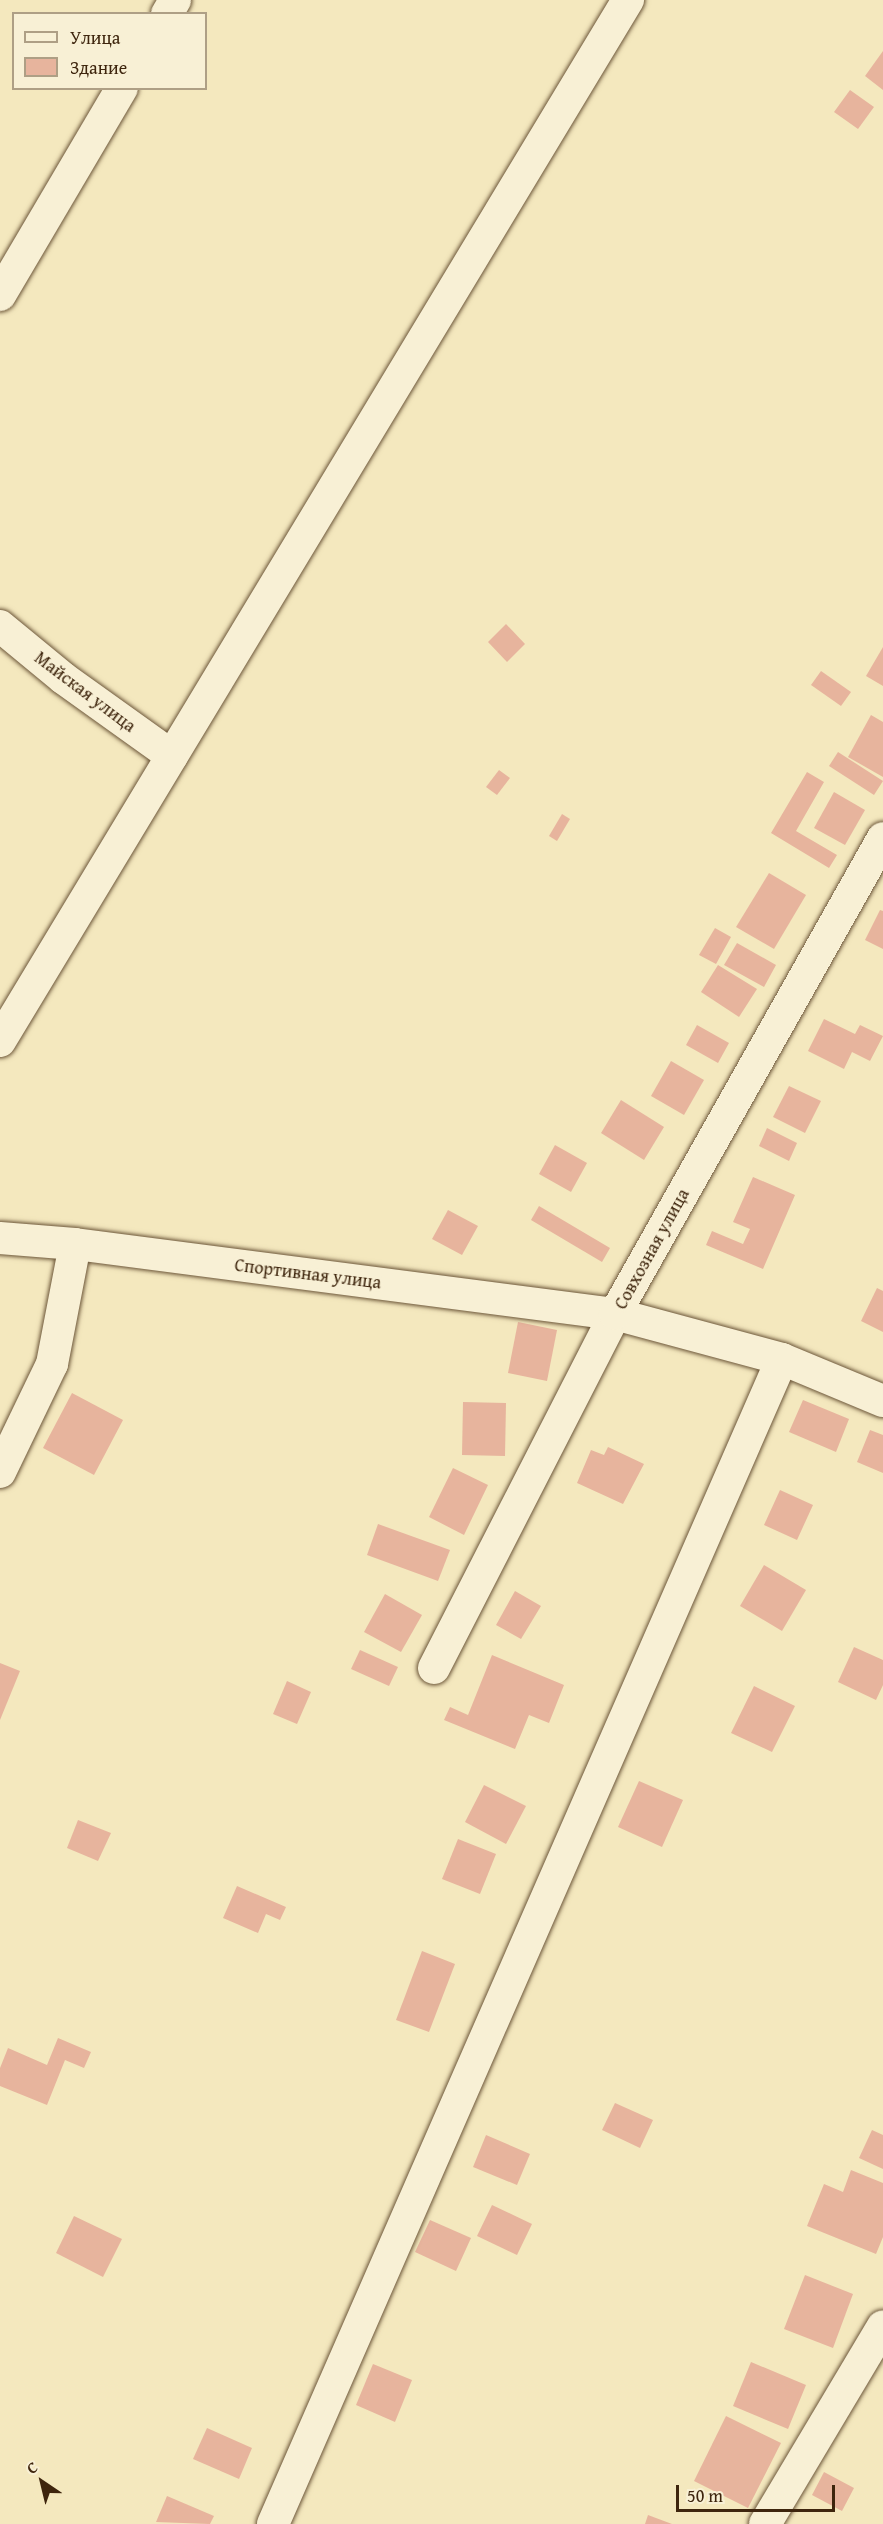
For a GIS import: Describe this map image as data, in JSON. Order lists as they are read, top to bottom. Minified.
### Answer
{"streets":{"street":["Майская улица","Совхозная улица","Спортивная улица"]},"crossings":[["Совхозная улица","Спортивная улица"]],"legend":["Улица","Здание"],"scale_bar":"50 m","north":"top left"}
